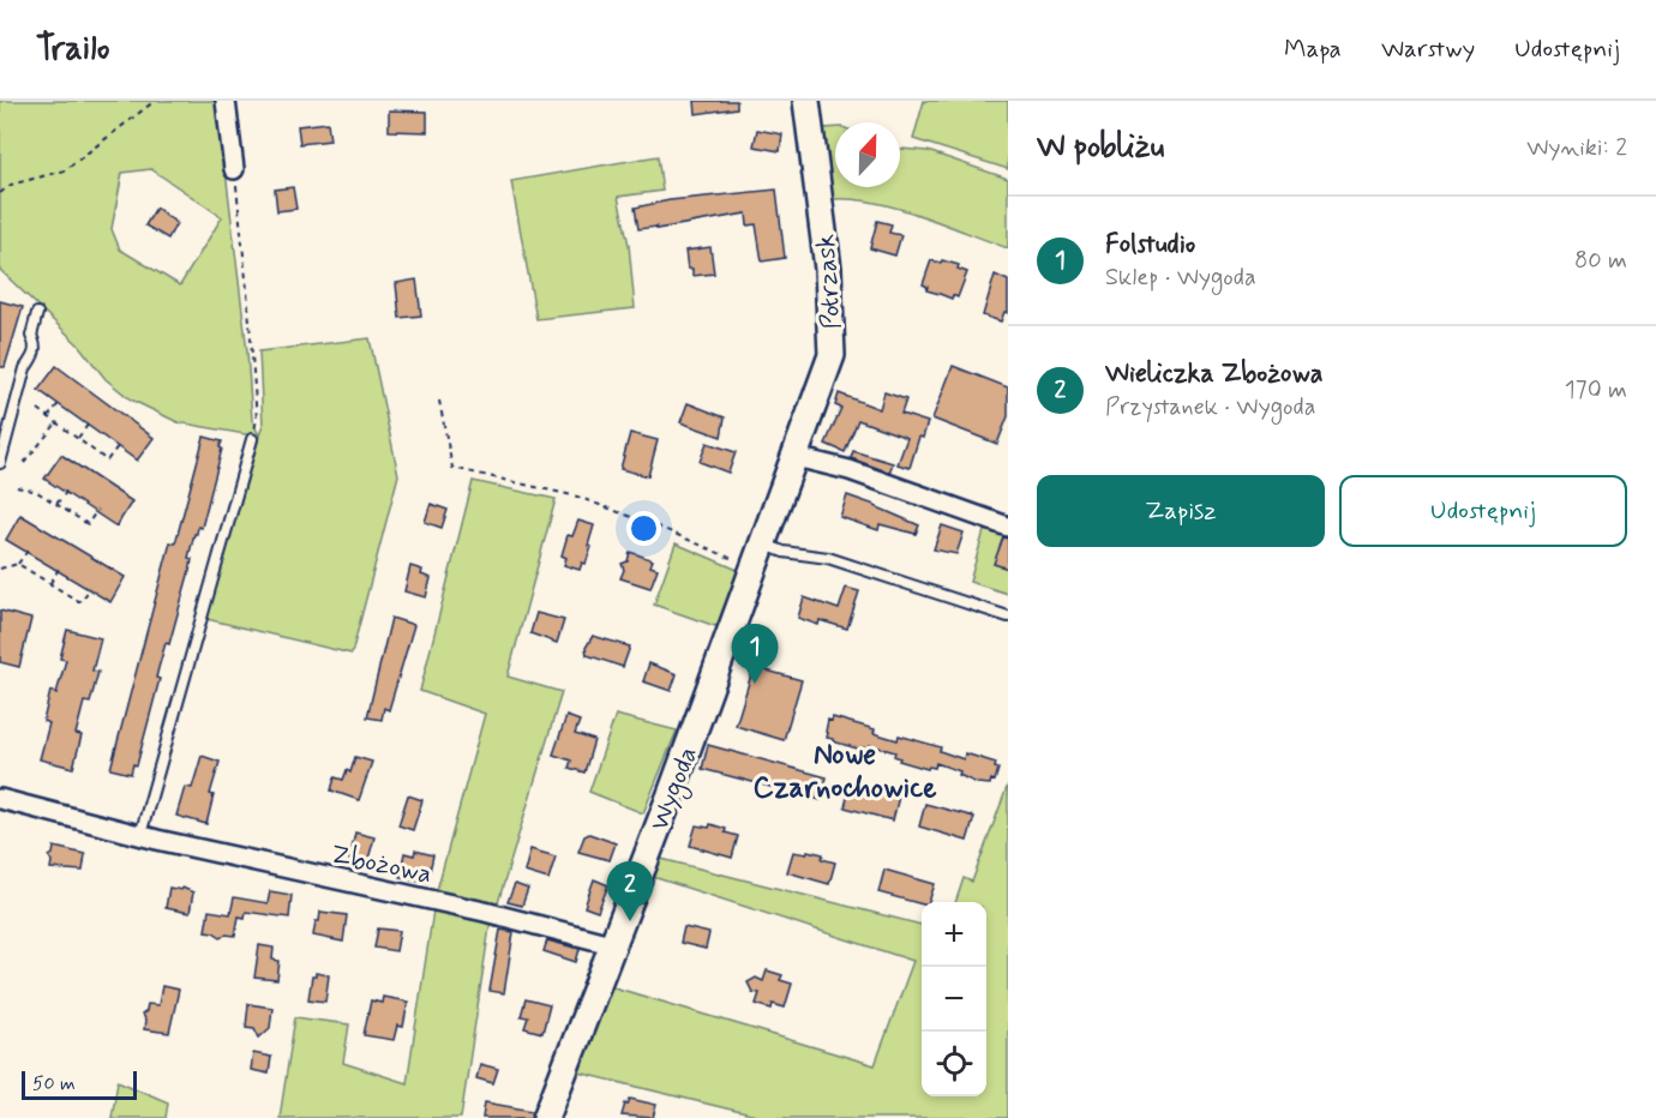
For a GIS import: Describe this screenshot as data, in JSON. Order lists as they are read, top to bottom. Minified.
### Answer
{"streets":{"street":["Potrzask","Wygoda","Zbożowa"]},"crossings":[["Potrzask","Wygoda"],["Wygoda","Zbożowa"]],"districts":["Nowe Czarnochowice"],"scale_bar":"50 m","north":"top","page":{"header":"Trailo","nav":["Mapa","Warstwy","Udostępnij"],"heading":["W pobliżu","Wyniki: 2"],"list":[{"mark":"1","name":"Folstudio","note":"Sklep · Wygoda","value":"80 m"},{"mark":"2","name":"Wieliczka Zbożowa","note":"Przystanek · Wygoda","value":"170 m"}],"buttons":["Zapisz","Udostępnij"],"pins":["1","2"],"map_buttons":["+","−"],"scale":"50 m"}}
